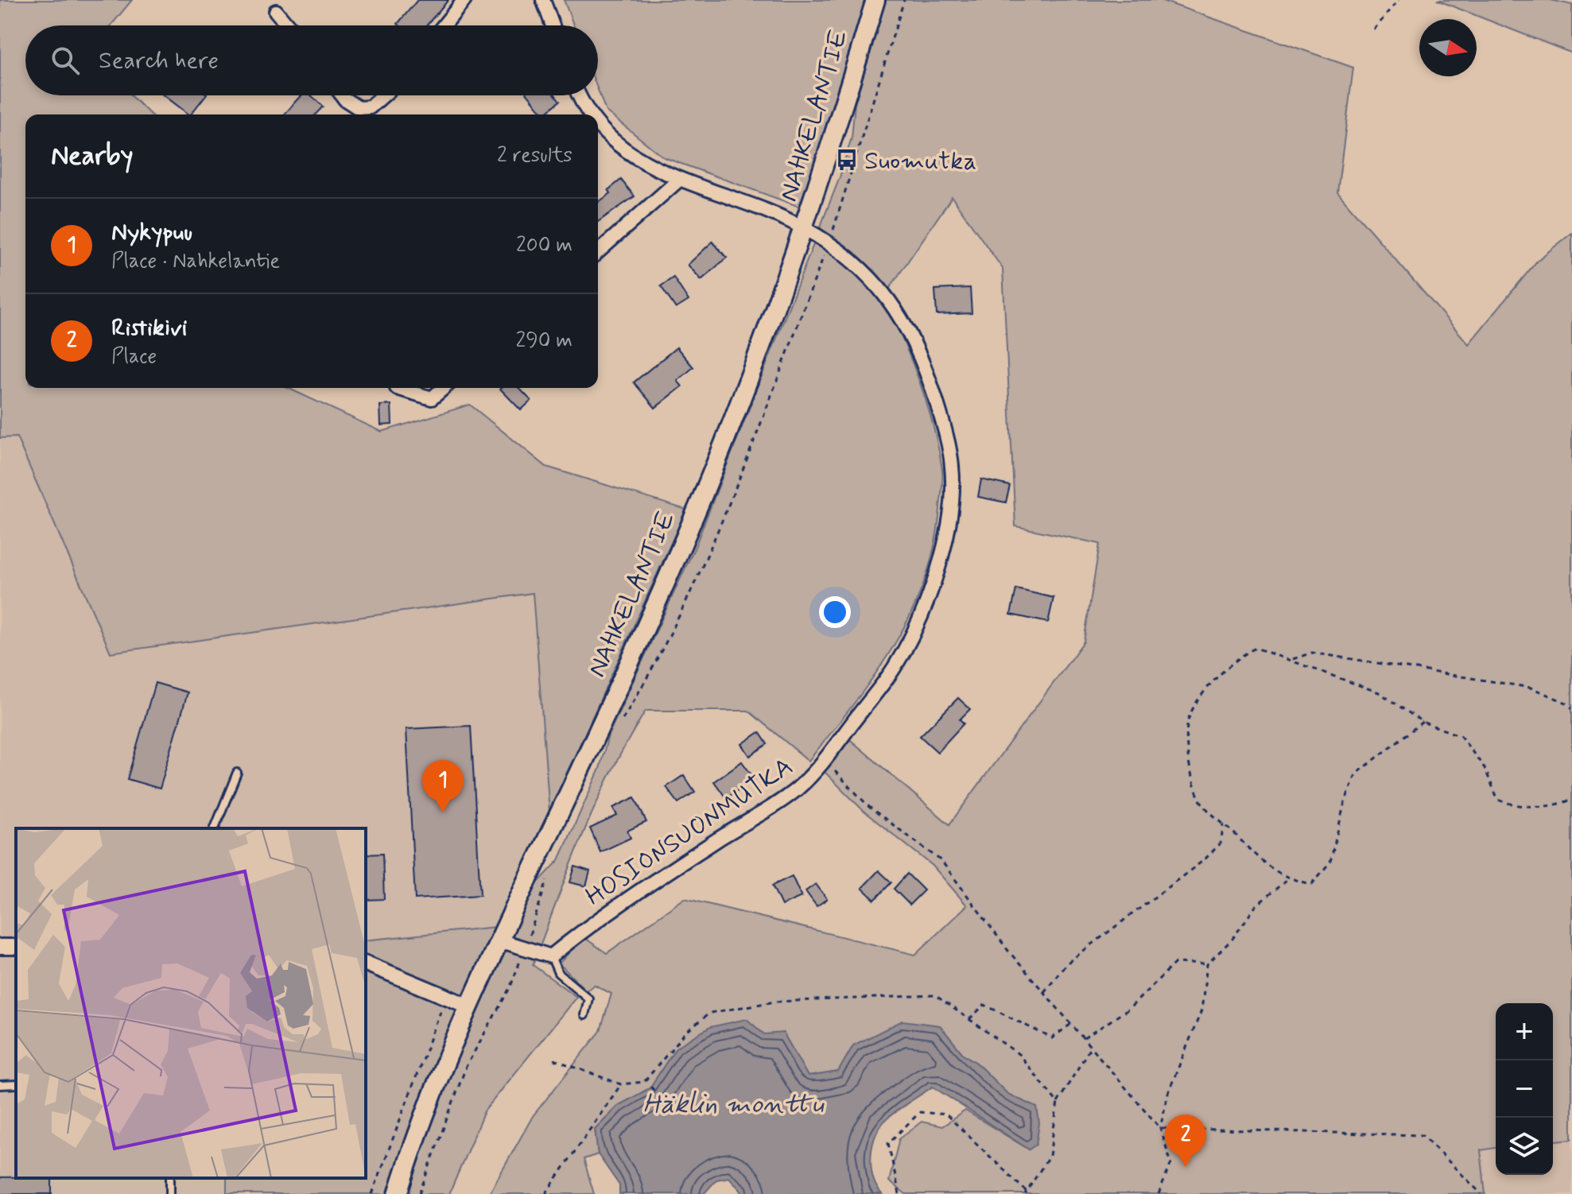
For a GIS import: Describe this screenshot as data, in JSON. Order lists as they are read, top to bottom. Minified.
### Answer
{"streets":{"main road":["NAHKELANTIE"],"street":["HOSIONSUONMUTKA"]},"crossings":[["NAHKELANTIE","HOSIONSUONMUTKA"]],"water":["Häklin monttu"],"places":{"bus stop":["Suomutka"]},"north":"right","page":{"search":"Search here","heading":["Nearby","2 results"],"list":[{"mark":"1","name":"Nykypuu","note":"Place · Nahkelantie","value":"200 m"},{"mark":"2","name":"Ristikivi","note":"Place","value":"290 m"}],"pins":["1","2"],"map_buttons":["+","−"]}}
